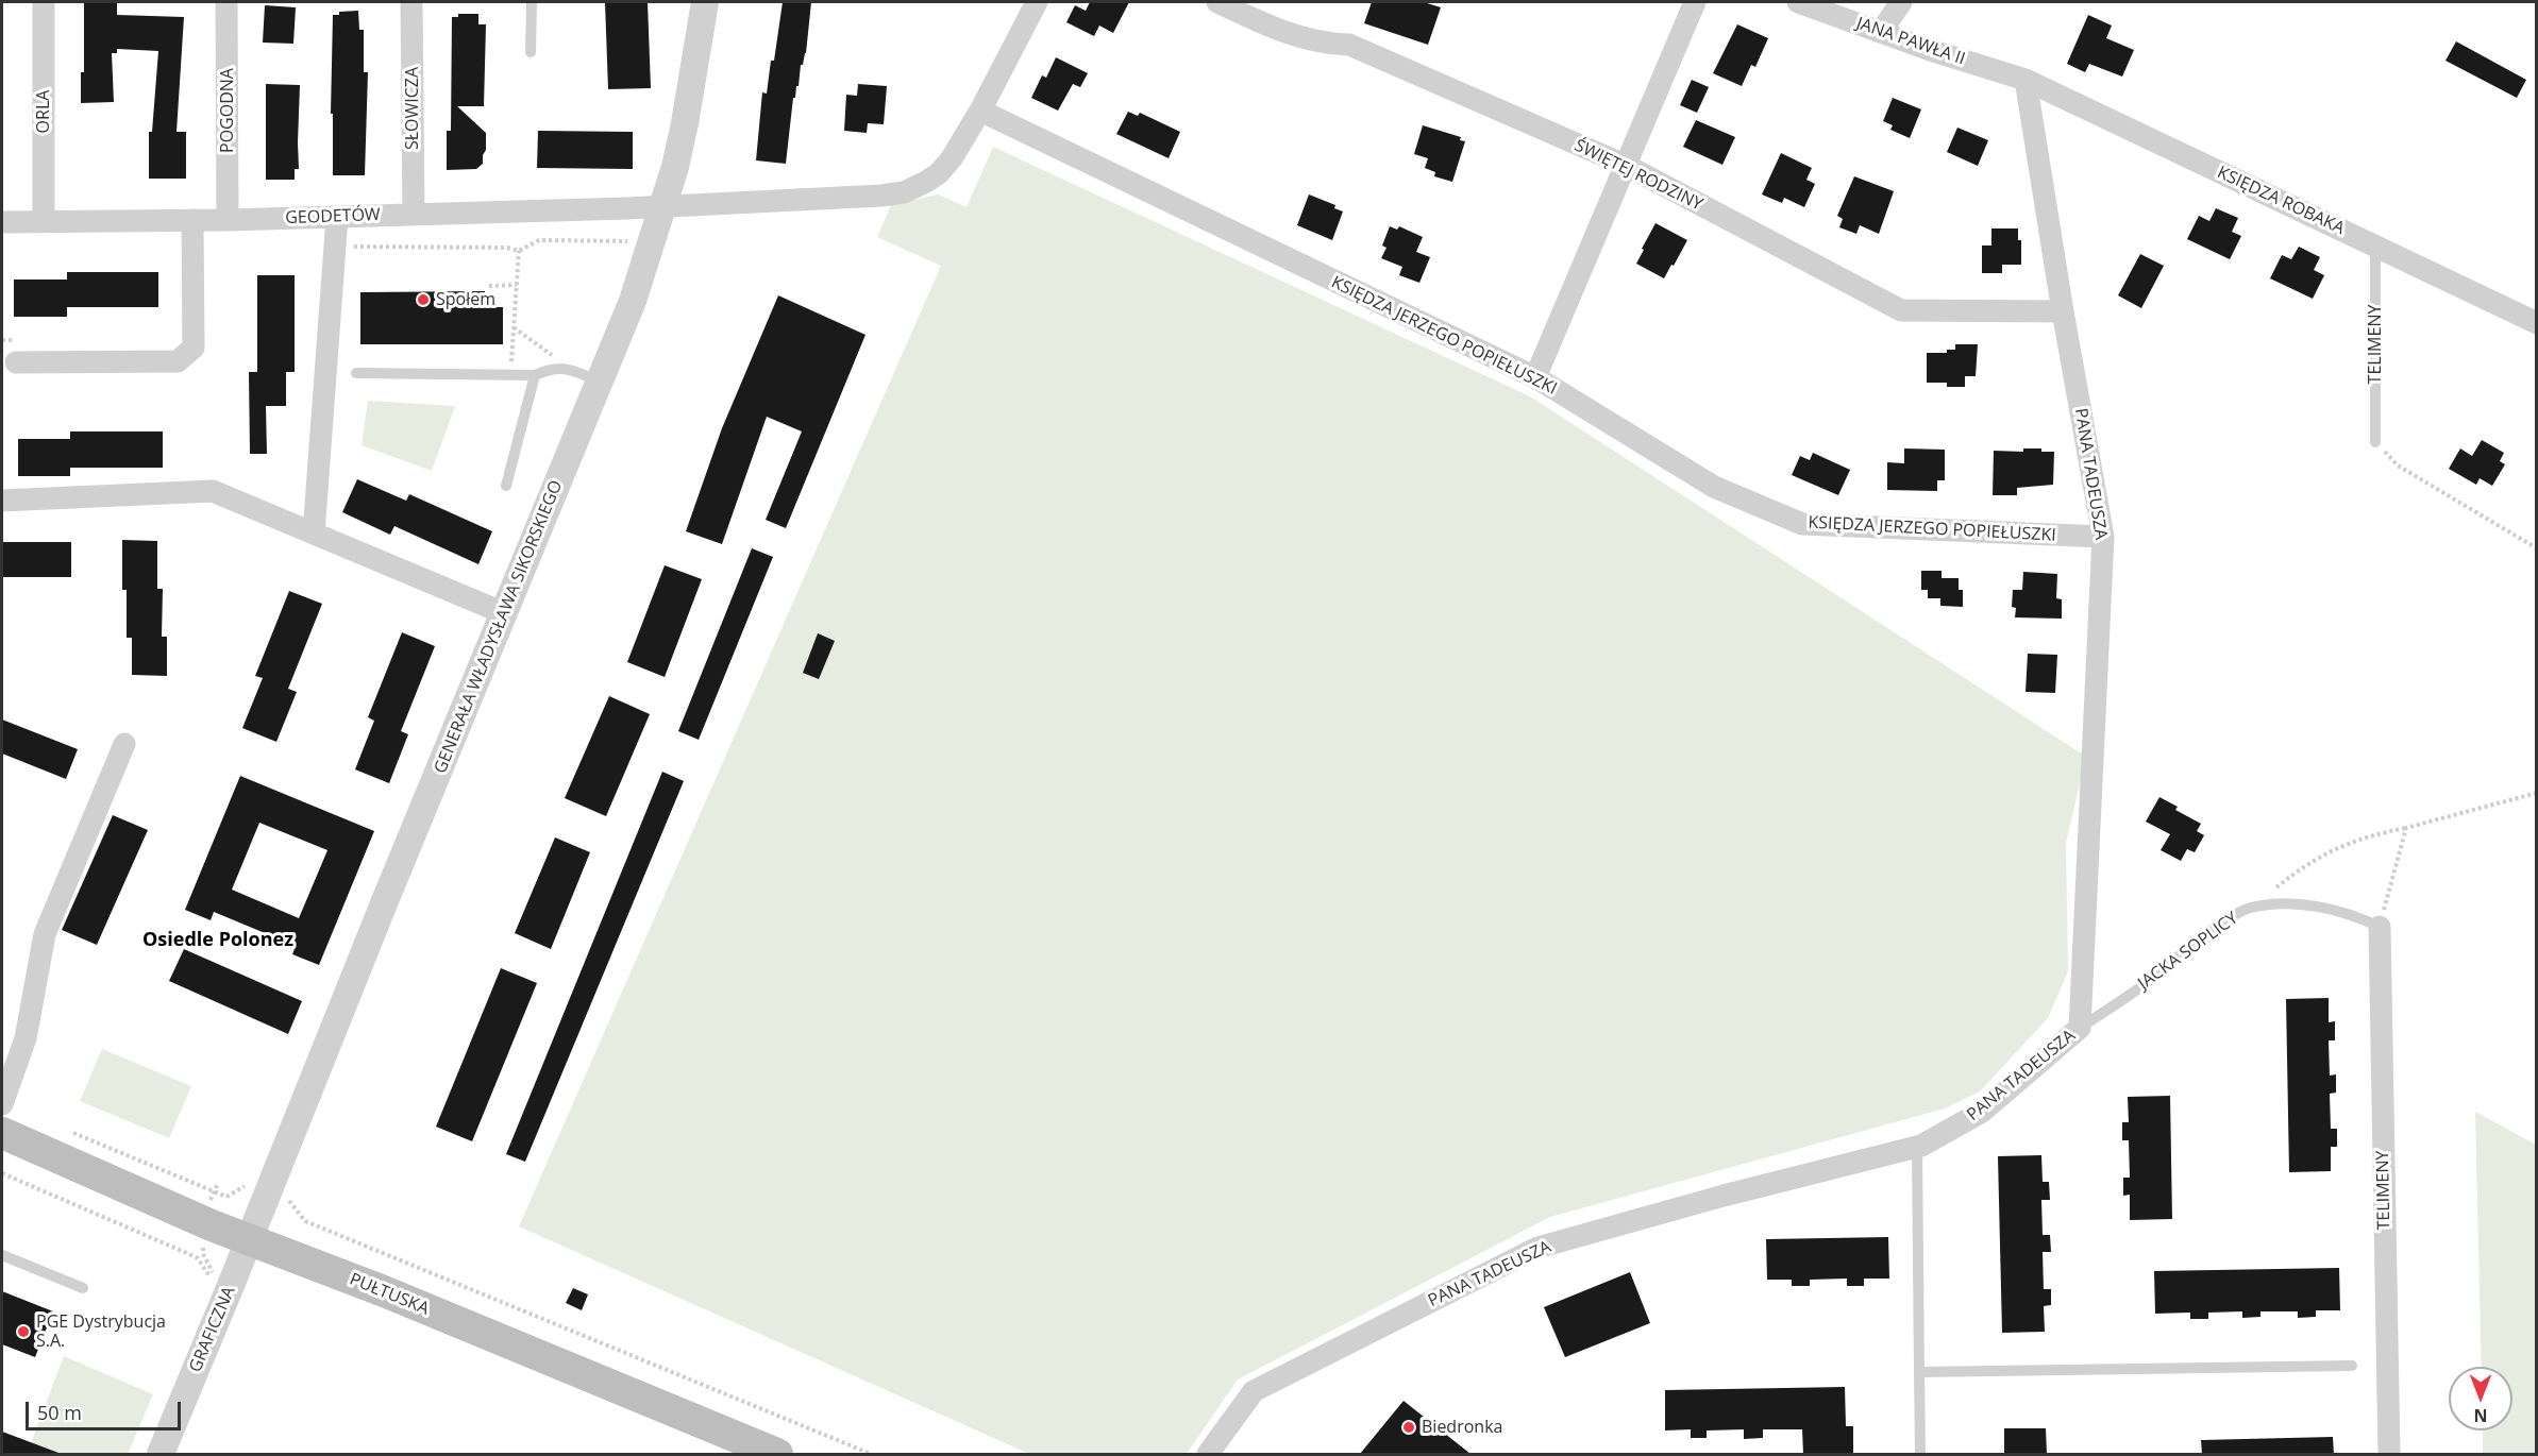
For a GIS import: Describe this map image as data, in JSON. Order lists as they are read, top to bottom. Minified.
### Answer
{"streets":{"main road":["PUŁTUSKA"],"street":["JANA PAWŁA II","SŁOWICZA","POGODNA","ORLA","ŚWIĘTEJ RODZINY","KSIĘDZA ROBAKA","GEODETÓW","KSIĘDZA JERZEGO POPIEŁUSZKI","TELIMENY","PANA TADEUSZA","GENERAŁA WŁADYSŁAWA SIKORSKIEGO","GRAFICZNA"],"lane":["JACKA SOPLICY"]},"crossings":[["JANA PAWŁA II","KSIĘDZA ROBAKA"],["JANA PAWŁA II","PANA TADEUSZA"],["SŁOWICZA","GEODETÓW"],["POGODNA","GEODETÓW"],["ORLA","GEODETÓW"],["ŚWIĘTEJ RODZINY","PANA TADEUSZA"],["KSIĘDZA ROBAKA","TELIMENY"],["KSIĘDZA ROBAKA","PANA TADEUSZA"],["GEODETÓW","KSIĘDZA JERZEGO POPIEŁUSZKI"],["GEODETÓW","GENERAŁA WŁADYSŁAWA SIKORSKIEGO"],["KSIĘDZA JERZEGO POPIEŁUSZKI","PANA TADEUSZA"],["TELIMENY","JACKA SOPLICY"],["PANA TADEUSZA","JACKA SOPLICY"],["GENERAŁA WŁADYSŁAWA SIKORSKIEGO","PUŁTUSKA"],["GENERAŁA WŁADYSŁAWA SIKORSKIEGO","GRAFICZNA"],["PUŁTUSKA","GRAFICZNA"]],"districts":["Osiedle Polonez"],"places":["Społem","PGE Dystrybucja S.A.","Biedronka"],"scale_bar":"50 m","north":"bottom"}
